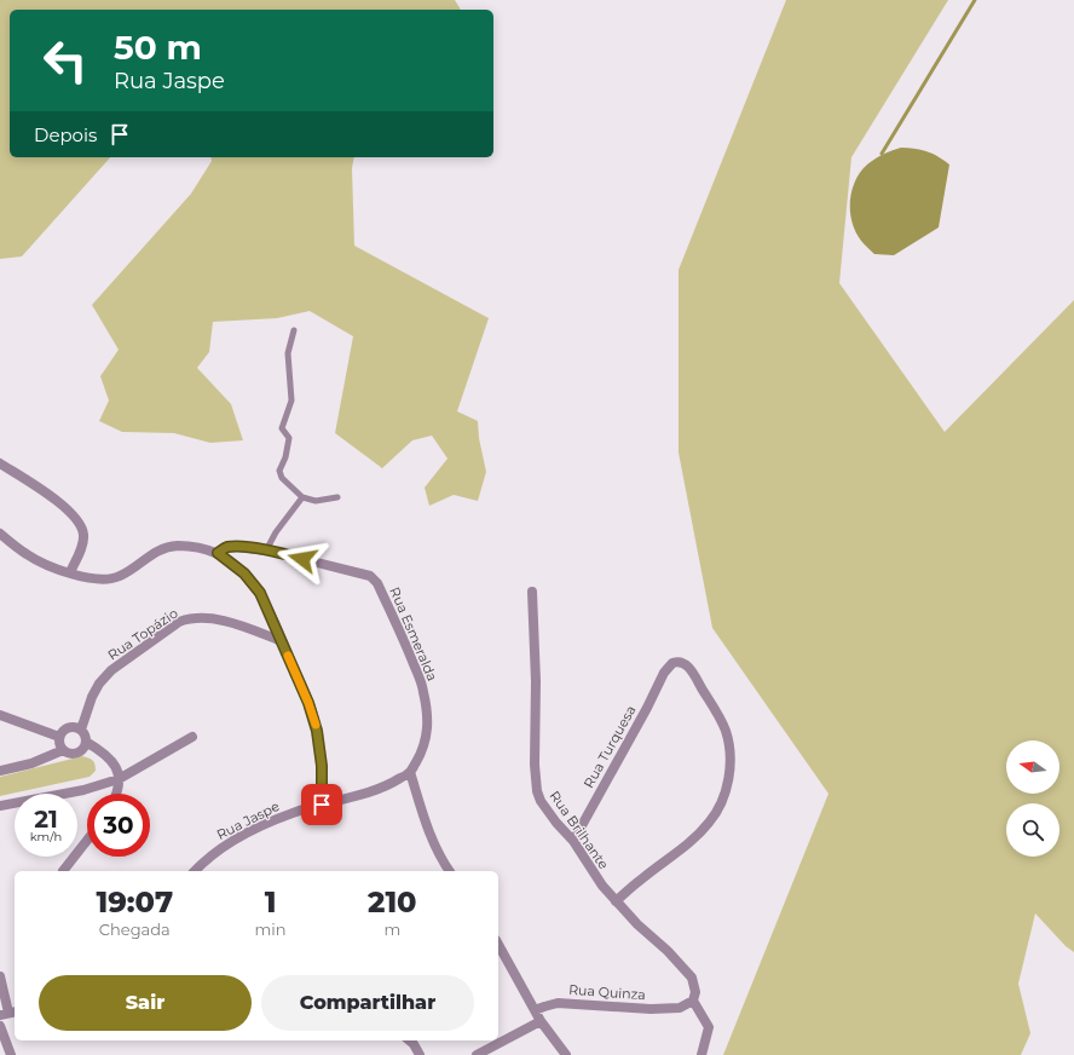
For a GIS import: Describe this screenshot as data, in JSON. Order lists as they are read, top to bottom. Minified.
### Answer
{"streets":{"street":["Rua Topázio","Rua Esmeralda","Rua Turquesa","Rua Jaspe","Rua Brilhante","Rua Quinza"]},"crossings":[["Rua Esmeralda","Rua Jaspe"],["Rua Turquesa","Rua Brilhante"],["Rua Brilhante","Rua Quinza"]],"north":"left","page":{"turn":["50 m","Rua Jaspe"],"then":"Depois","speed":"21 km/h","limit":"30","eta":["19:07","Chegada","1","min","210","m"],"buttons":["Sair","Compartilhar"]}}
